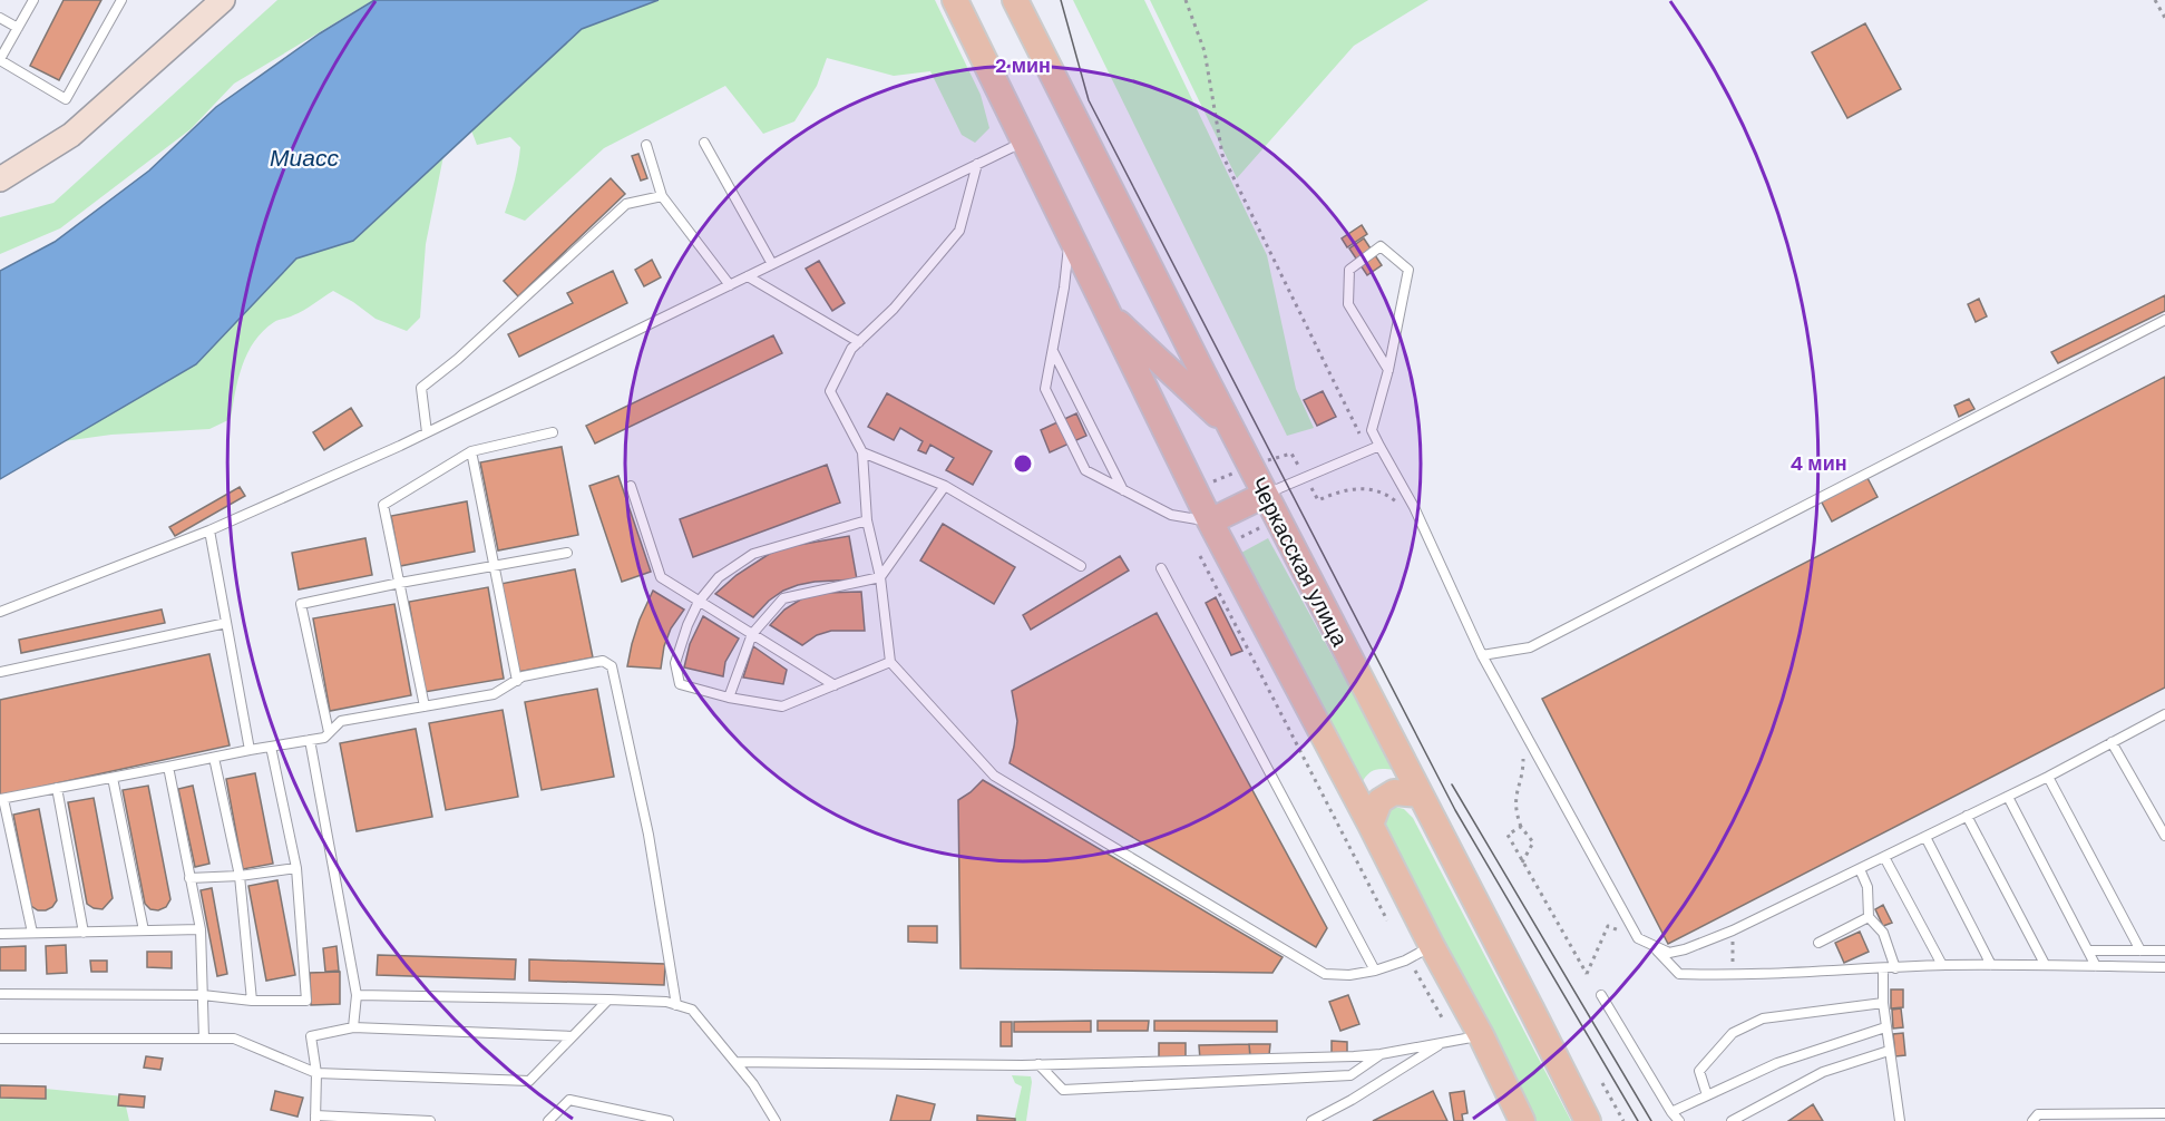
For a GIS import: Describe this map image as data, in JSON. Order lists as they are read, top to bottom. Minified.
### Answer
{"streets":{"main road":["Черкасская улица"]},"water":["Миасс"],"rings":["2 мин","4 мин"]}
